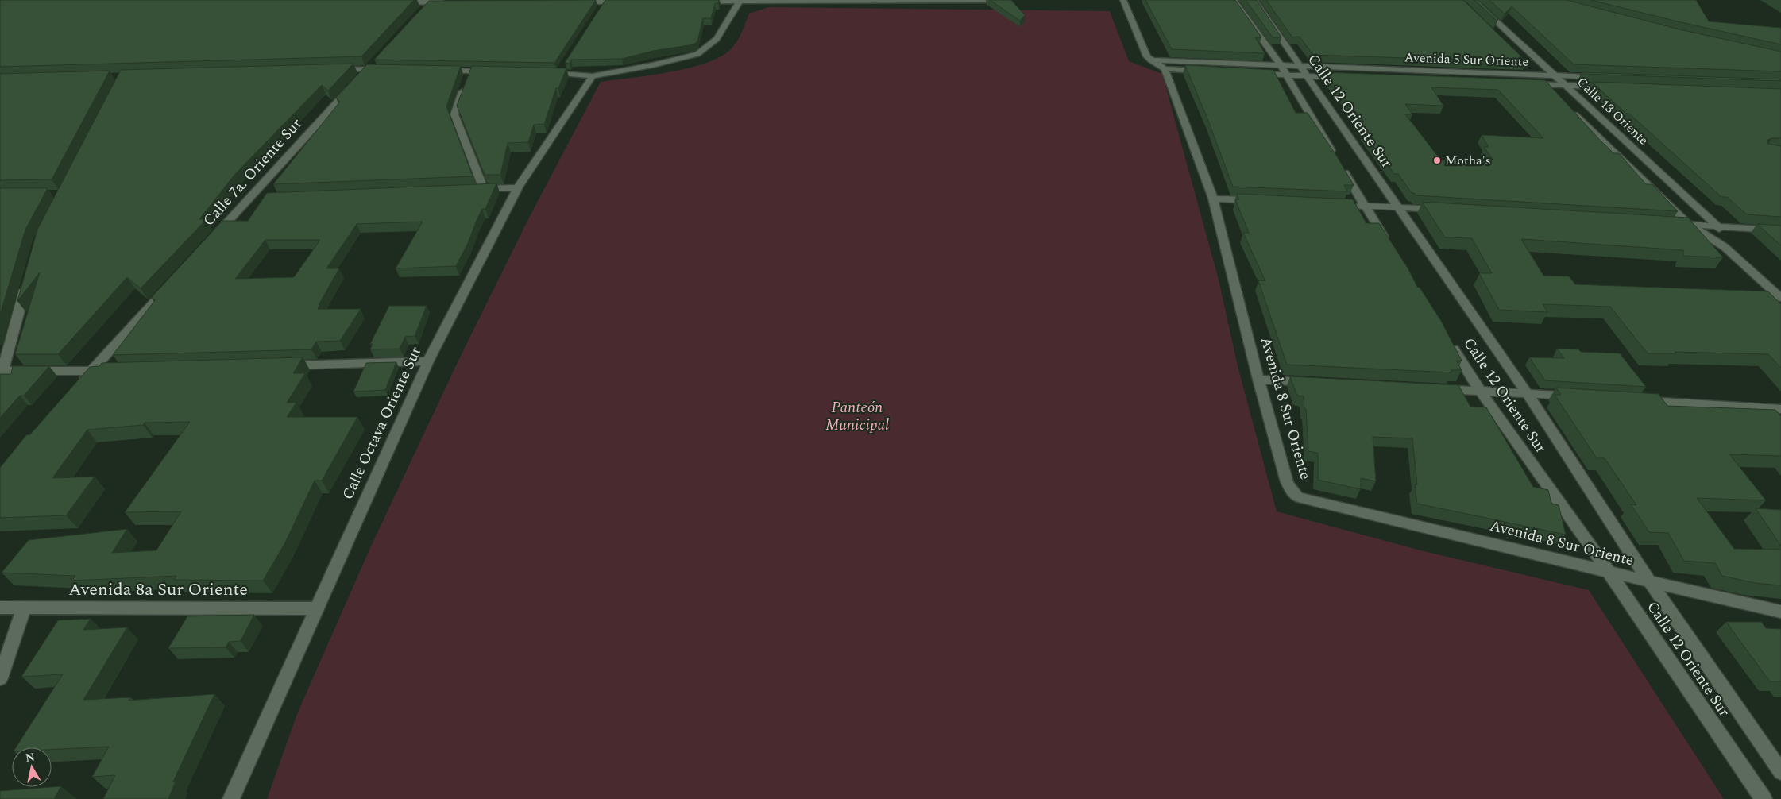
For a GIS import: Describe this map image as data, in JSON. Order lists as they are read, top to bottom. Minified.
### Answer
{"streets":{"street":["Avenida 5 Sur Oriente","Calle 12 Oriente Sur","Calle 13 Oriente","Calle 7a. Oriente Sur","Avenida 8 Sur Oriente","Calle Octava Oriente Sur","Avenida 8a Sur Oriente"]},"crossings":[["Avenida 5 Sur Oriente","Calle 12 Oriente Sur"],["Avenida 5 Sur Oriente","Calle 13 Oriente"],["Calle 12 Oriente Sur","Avenida 8 Sur Oriente"],["Calle Octava Oriente Sur","Avenida 8a Sur Oriente"]],"parks":["Panteón Municipal"],"places":["Motha's"],"north":"top"}
